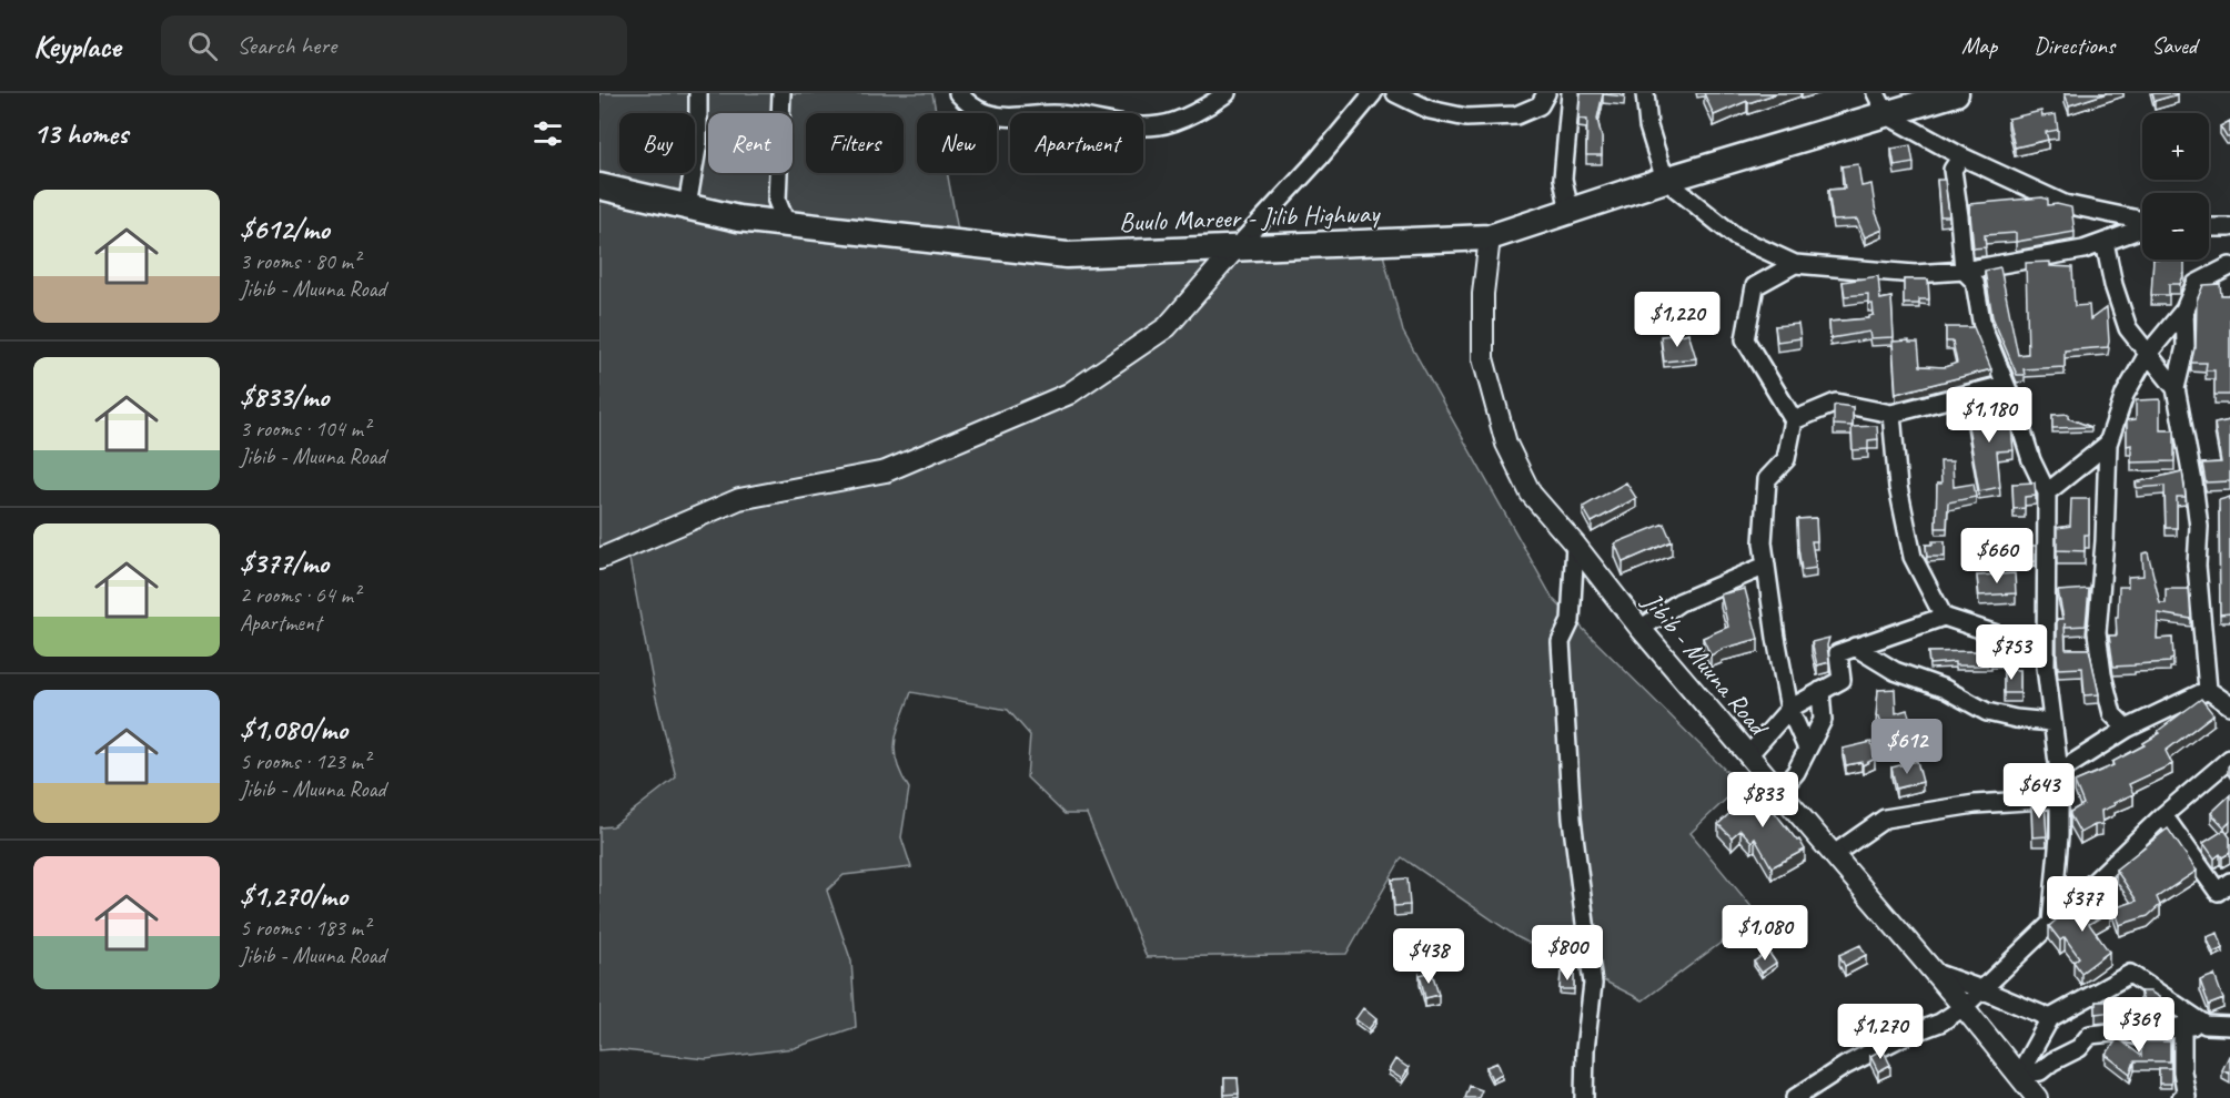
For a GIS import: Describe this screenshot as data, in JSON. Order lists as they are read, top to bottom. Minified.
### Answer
{"streets":{"main road":["Buulo Mareer - Jilib Highway"],"street":["Jibib - Muuna Road"]},"crossings":[["Buulo Mareer - Jilib Highway","Jibib - Muuna Road"]],"page":{"header":"Keyplace","search":"Search here","nav":["Map","Directions","Saved"],"heading":"13 homes","map_buttons":["+","−"],"chip":["Buy","Rent","Filters","New","Apartment"],"list":[{"name":"$612/mo","note":"3 rooms · 80 m² · Jibib - Muuna Road"},{"name":"$833/mo","note":"3 rooms · 104 m² · Jibib - Muuna Road"},{"name":"$377/mo","note":"2 rooms · 64 m² · Apartment"},{"name":"$1,080/mo","note":"5 rooms · 123 m² · Jibib - Muuna Road"},{"name":"$1,270/mo","note":"5 rooms · 183 m² · Jibib - Muuna Road"}],"price":["$1,220","$1,180","$660","$753","$612","$643","$833","$377","$1,080","$800","$438","$369","$1,270"]}}
